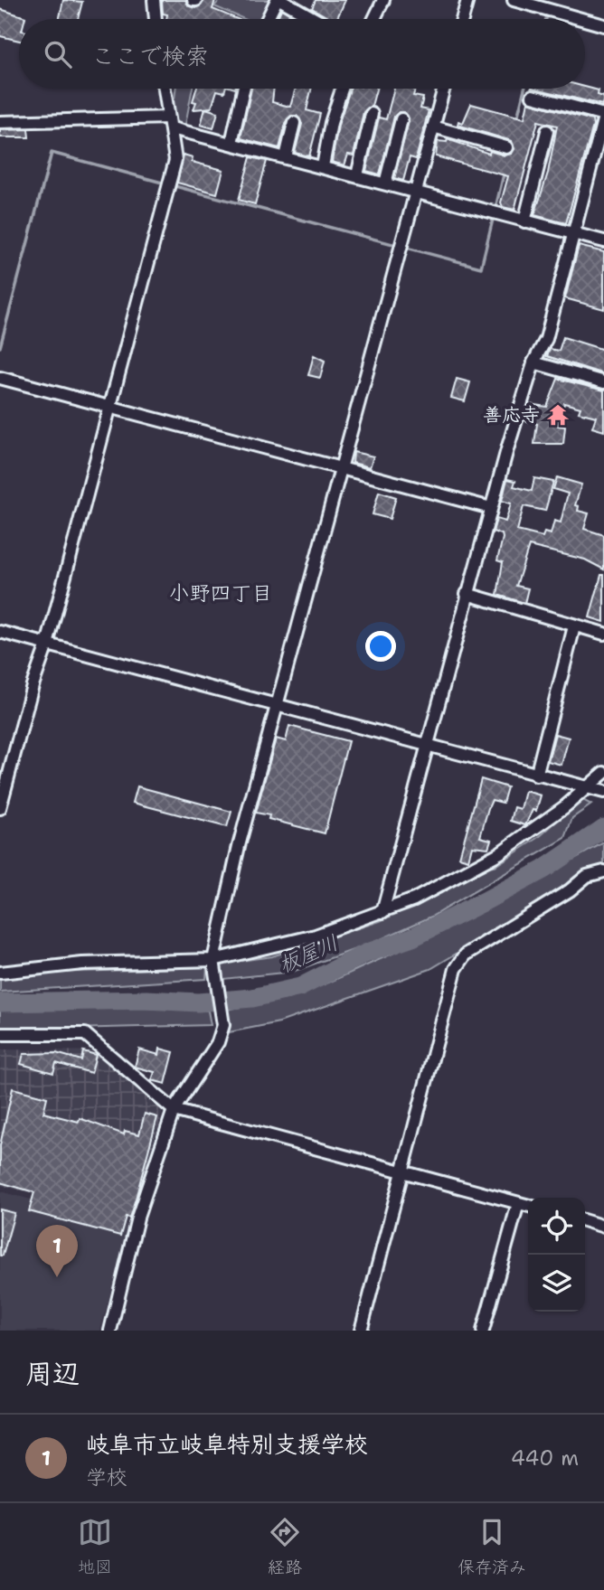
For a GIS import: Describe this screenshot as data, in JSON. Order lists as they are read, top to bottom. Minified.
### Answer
{"districts":["小野四丁目"],"water":["板屋川"],"places":{"temple":["善応寺"]},"page":{"search":"ここで検索","pins":"1","heading":"周辺","list":[{"mark":"1","name":"岐阜市立岐阜特別支援学校","note":"学校","value":"440 m"}],"nav":["地図","経路","保存済み"]}}
